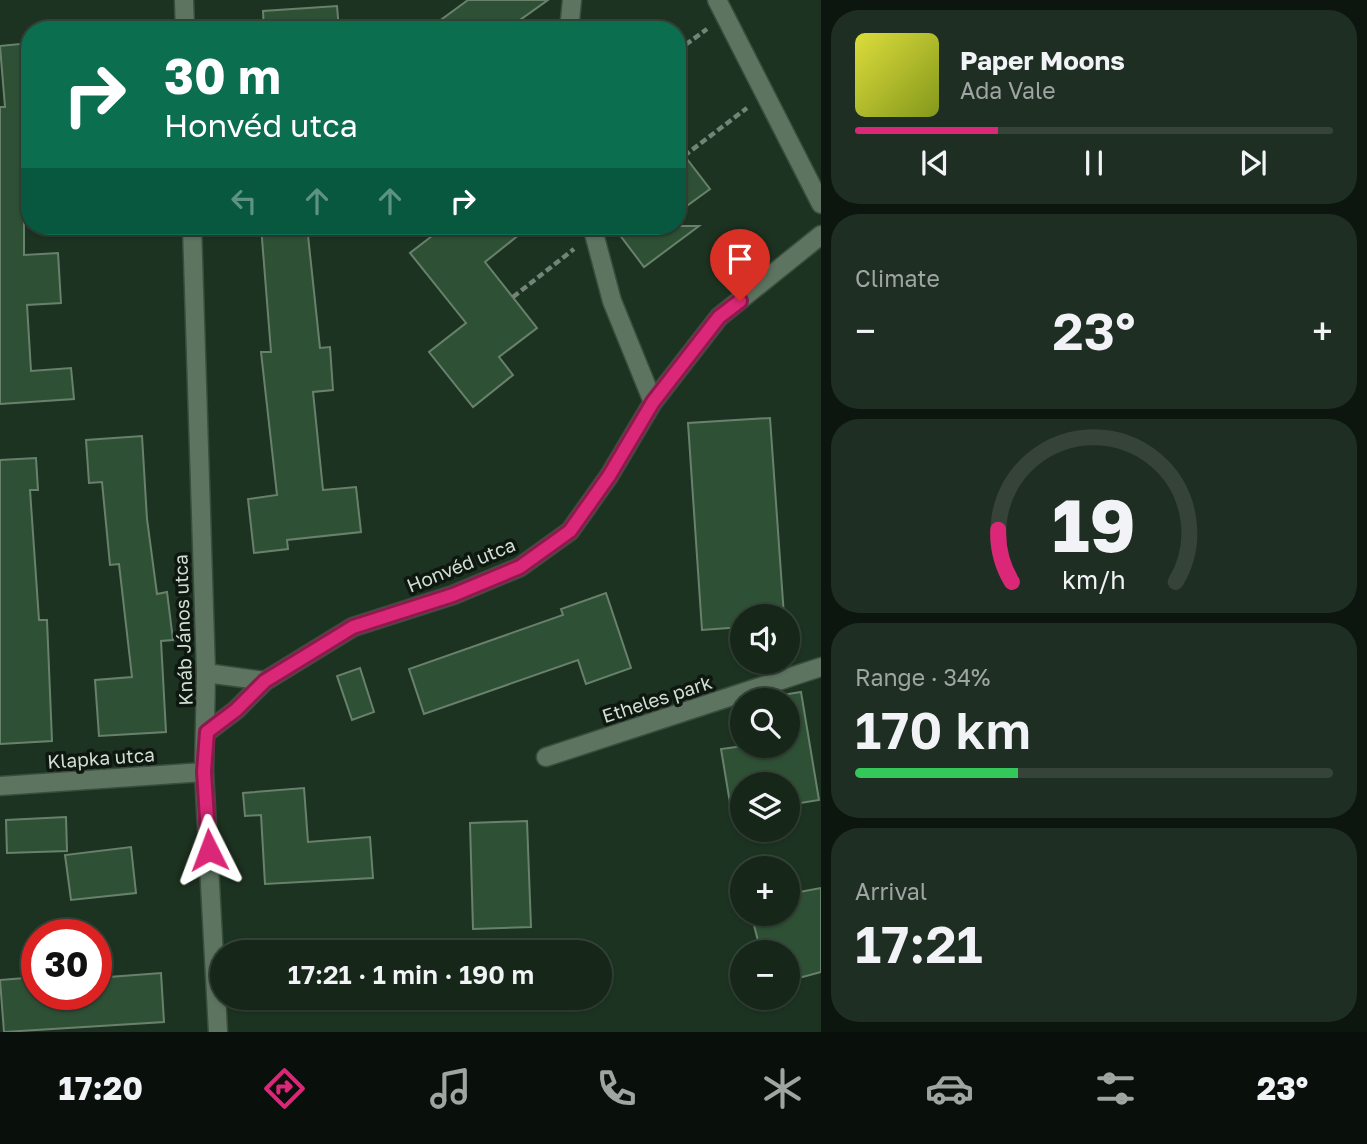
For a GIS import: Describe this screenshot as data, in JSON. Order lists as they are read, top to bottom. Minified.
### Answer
{"streets":{"street":["Honvéd utca","Knáb János utca","Etheles park","Klapka utca"]},"crossings":[["Honvéd utca","Knáb János utca"],["Knáb János utca","Klapka utca"]],"page":{"turn":["30 m","Honvéd utca"],"song":["Paper Moons","Ada Vale"],"tile":["Climate",["Range · 34%","170 km"],["Arrival","17:21"]],"heat":["−","23°","+"],"map_buttons":["+","−"],"limit":"30","trip":"17:21 · 1 min · 190 m","tabs":["17:20","23°"],"gauge":["19","km/h"]}}
